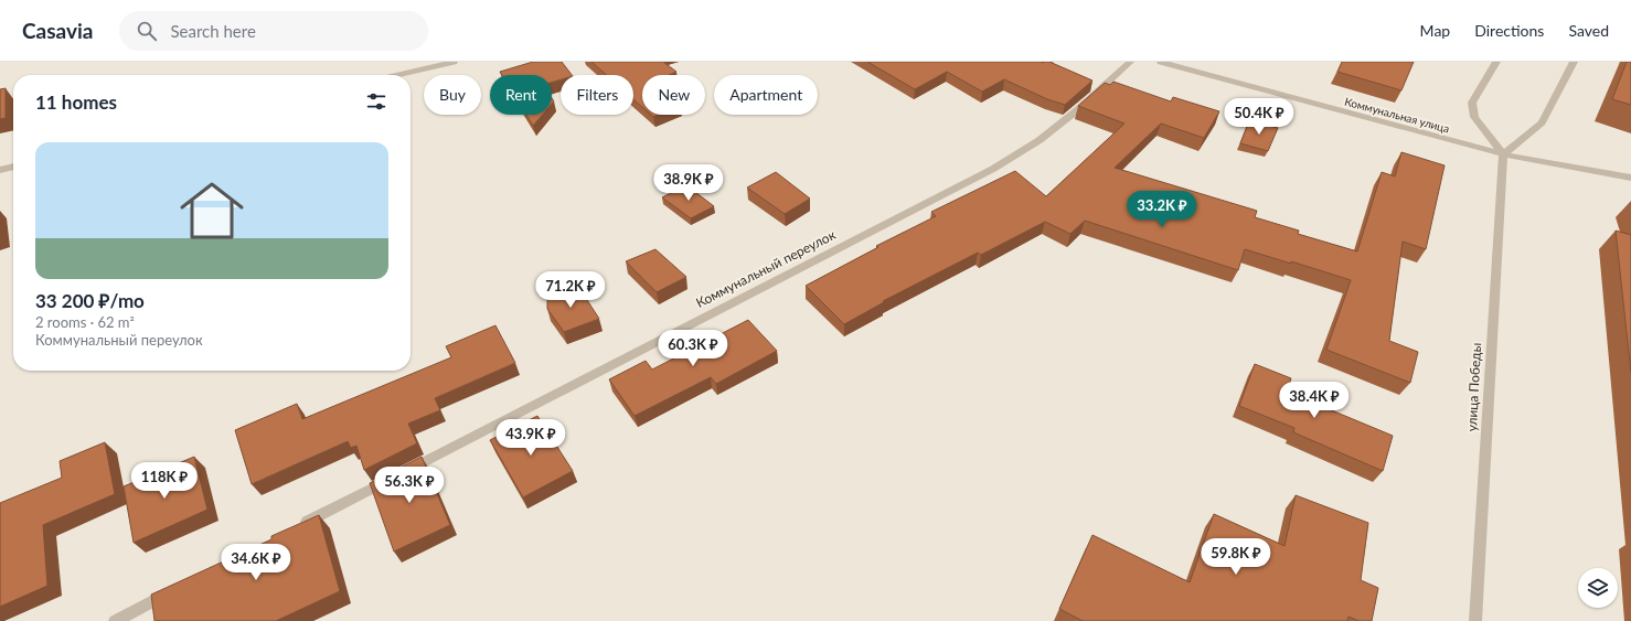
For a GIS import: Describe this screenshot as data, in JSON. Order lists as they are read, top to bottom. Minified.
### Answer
{"streets":{"street":["Коммунальная улица","Коммунальный переулок","улица Победы"]},"crossings":[["Коммунальная улица","улица Победы"]],"page":{"header":"Casavia","search":"Search here","nav":["Map","Directions","Saved"],"chip":["Buy","Rent","Filters","New","Apartment"],"heading":"11 homes","price":["50.4K ₽","38.9K ₽","33.2K ₽","71.2K ₽","60.3K ₽","38.4K ₽","43.9K ₽","118K ₽","56.3K ₽","59.8K ₽","34.6K ₽"],"list":[{"name":"33 200 ₽/mo","note":"2 rooms · 62 m² · Коммунальный переулок"}]}}
